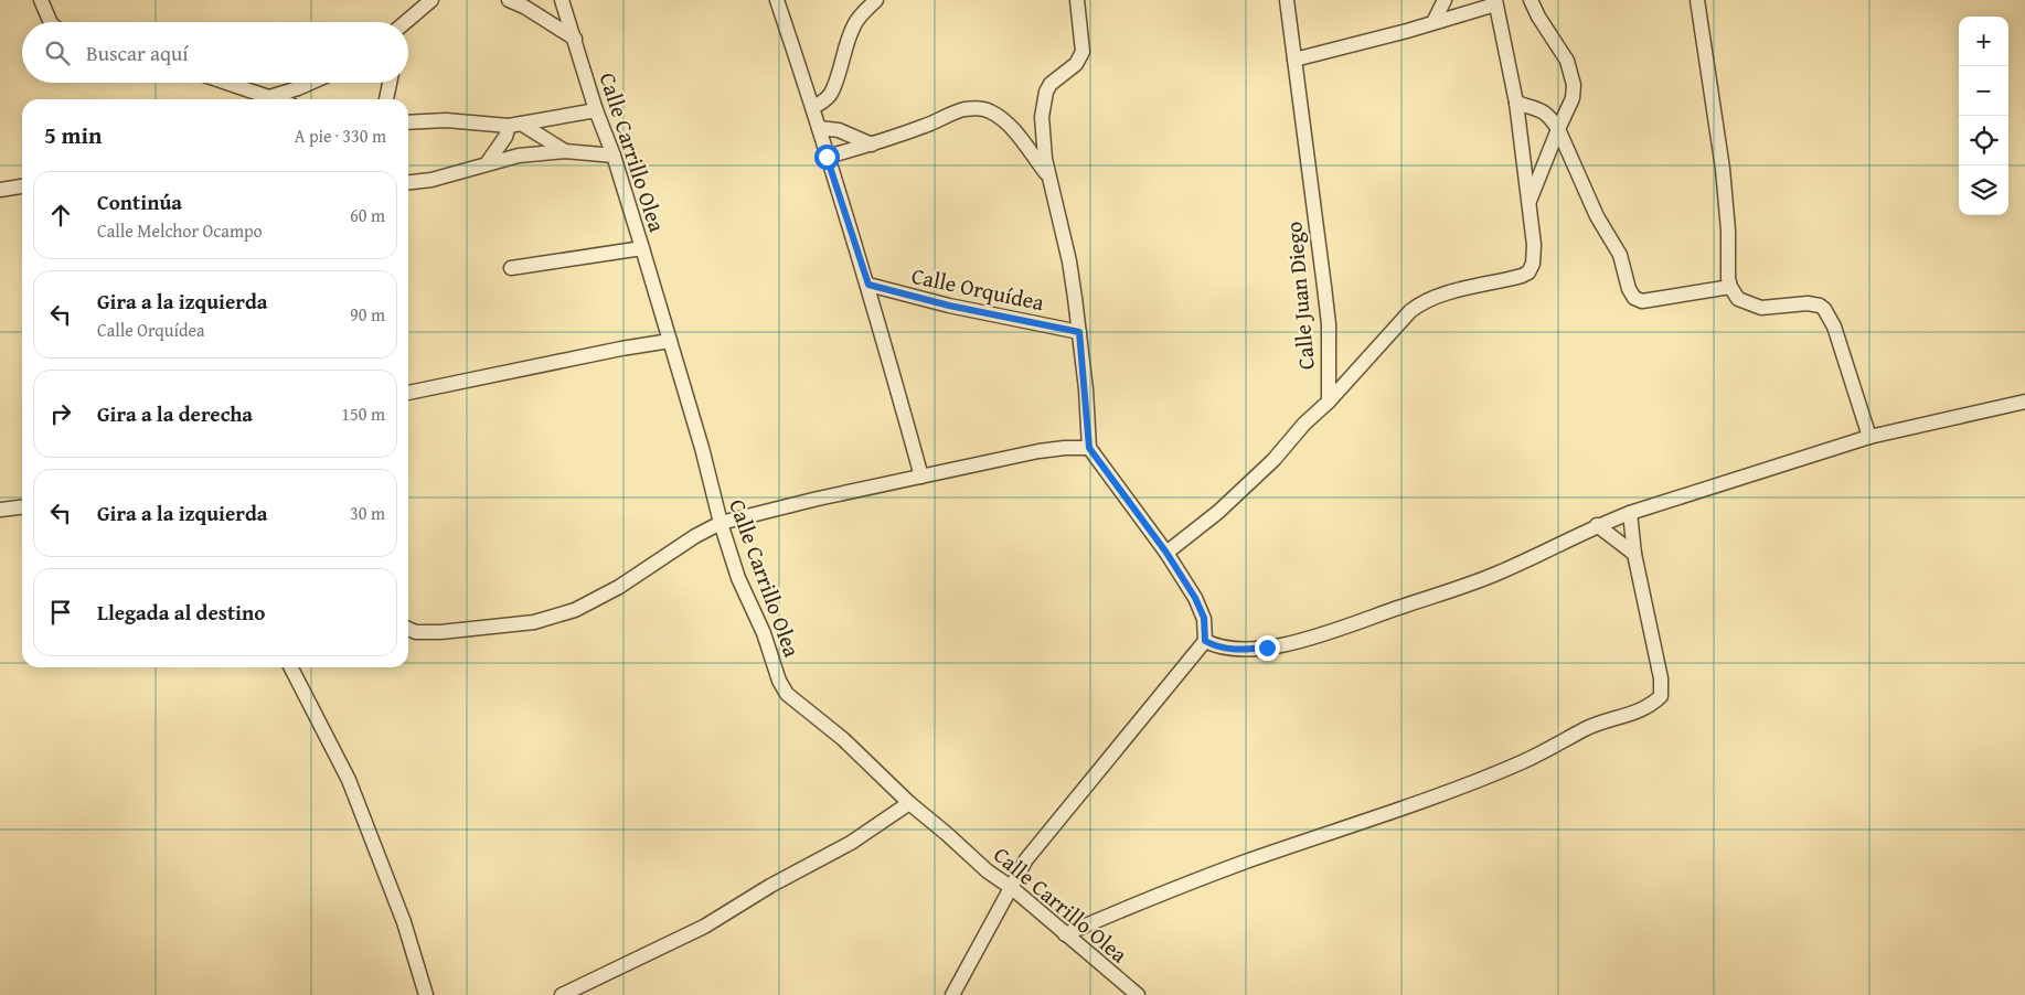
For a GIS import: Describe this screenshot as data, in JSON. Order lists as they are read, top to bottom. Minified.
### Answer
{"streets":{"street":["Calle Carrillo Olea","Calle Orquídea","Calle Juan Diego"]},"page":{"map_buttons":["+","−"],"search":"Buscar aquí","heading":["5 min","A pie · 330 m"],"list":[["Continúa","Calle Melchor Ocampo","60 m"],["Gira a la izquierda","Calle Orquídea","90 m"],["Gira a la derecha","150 m"],["Gira a la izquierda","30 m"],"Llegada al destino"]}}
